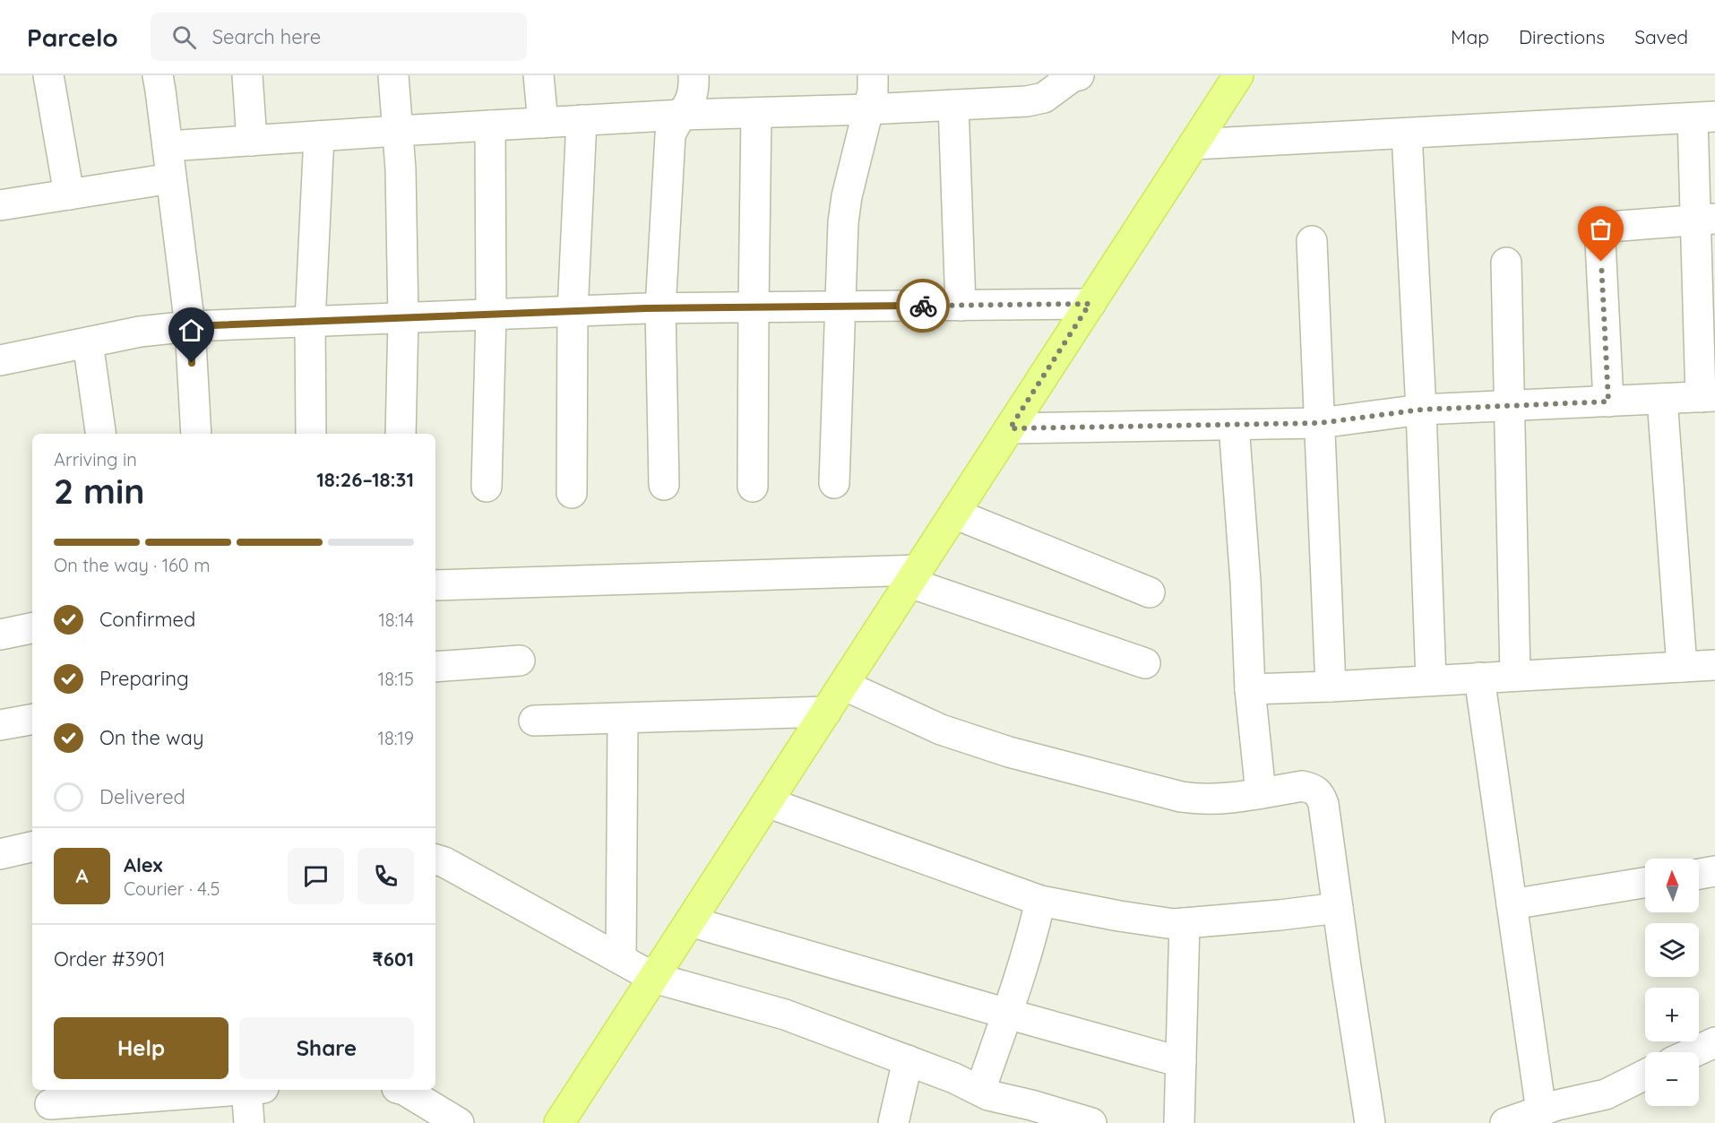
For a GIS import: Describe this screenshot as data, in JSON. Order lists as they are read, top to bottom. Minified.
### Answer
{"north":"top","page":{"header":"Parcelo","search":"Search here","nav":["Map","Directions","Saved"],"heading":["2 min","Arriving in","18:26–18:31"],"panel":["Alex","Courier · 4.5","Order #3901","₹601"],"bar":"On the way · 160 m","list":[["Confirmed","18:14"],["Preparing","18:15"],["On the way","18:19"],"Delivered"],"round":"A","map_buttons":["+","−"],"buttons":["Help","Share"]}}
